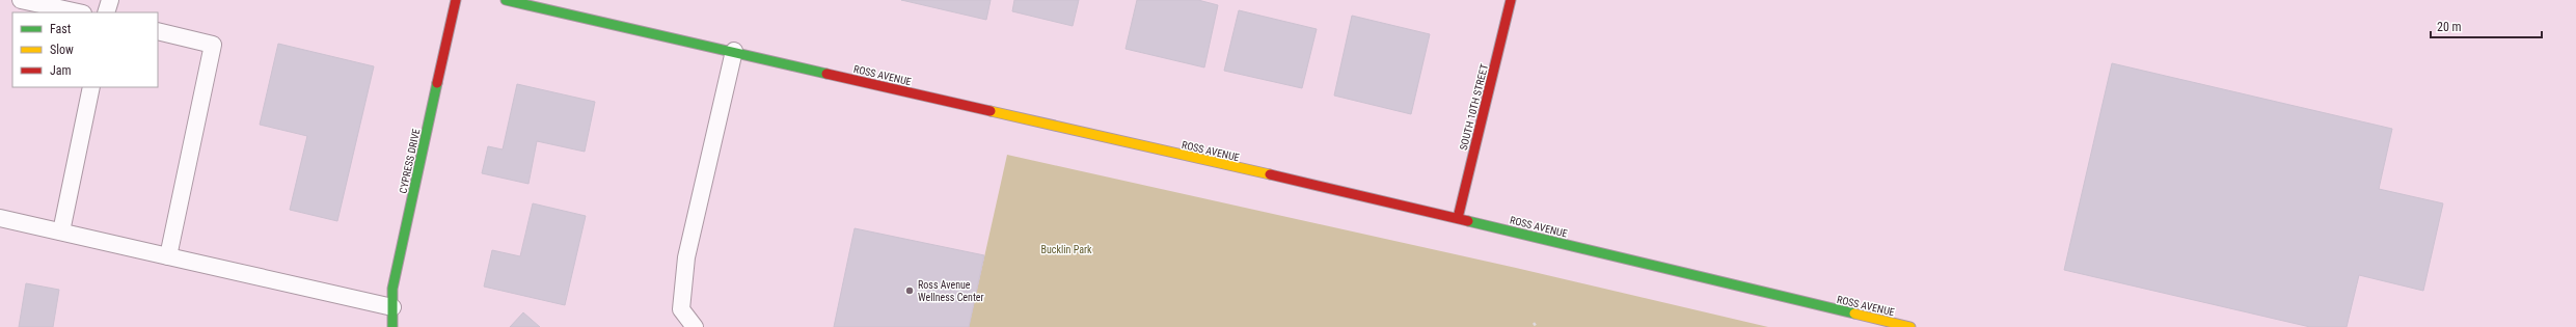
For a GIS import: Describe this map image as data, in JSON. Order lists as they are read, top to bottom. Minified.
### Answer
{"streets":{"street":["ROSS AVENUE","SOUTH 10TH STREET","CYPRESS DRIVE"]},"crossings":[["ROSS AVENUE","SOUTH 10TH STREET"]],"parks":["Bucklin Park"],"places":["Ross Avenue Wellness Center"],"legend":["Fast","Slow","Jam"],"scale_bar":"20 m"}
